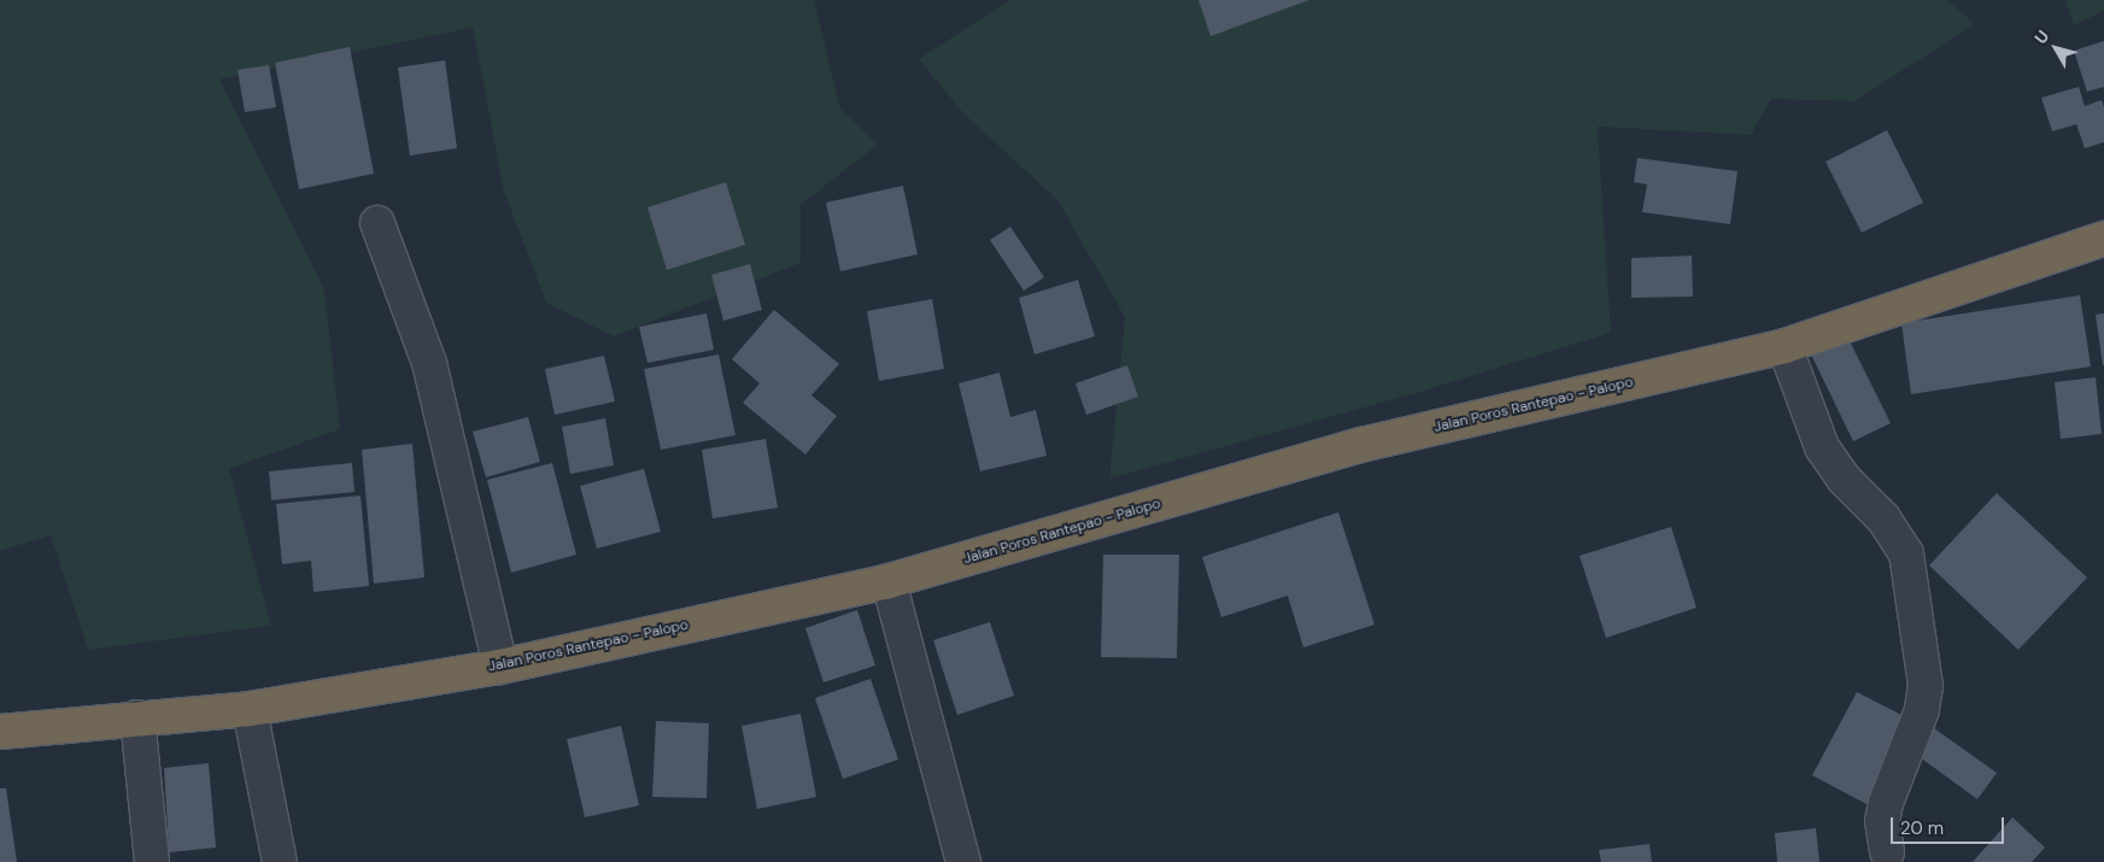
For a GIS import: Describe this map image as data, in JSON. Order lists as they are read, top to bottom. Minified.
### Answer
{"streets":{"highway":["Jalan Poros Rantepao - Palopo"]},"scale_bar":"20 m","north":"top left"}
